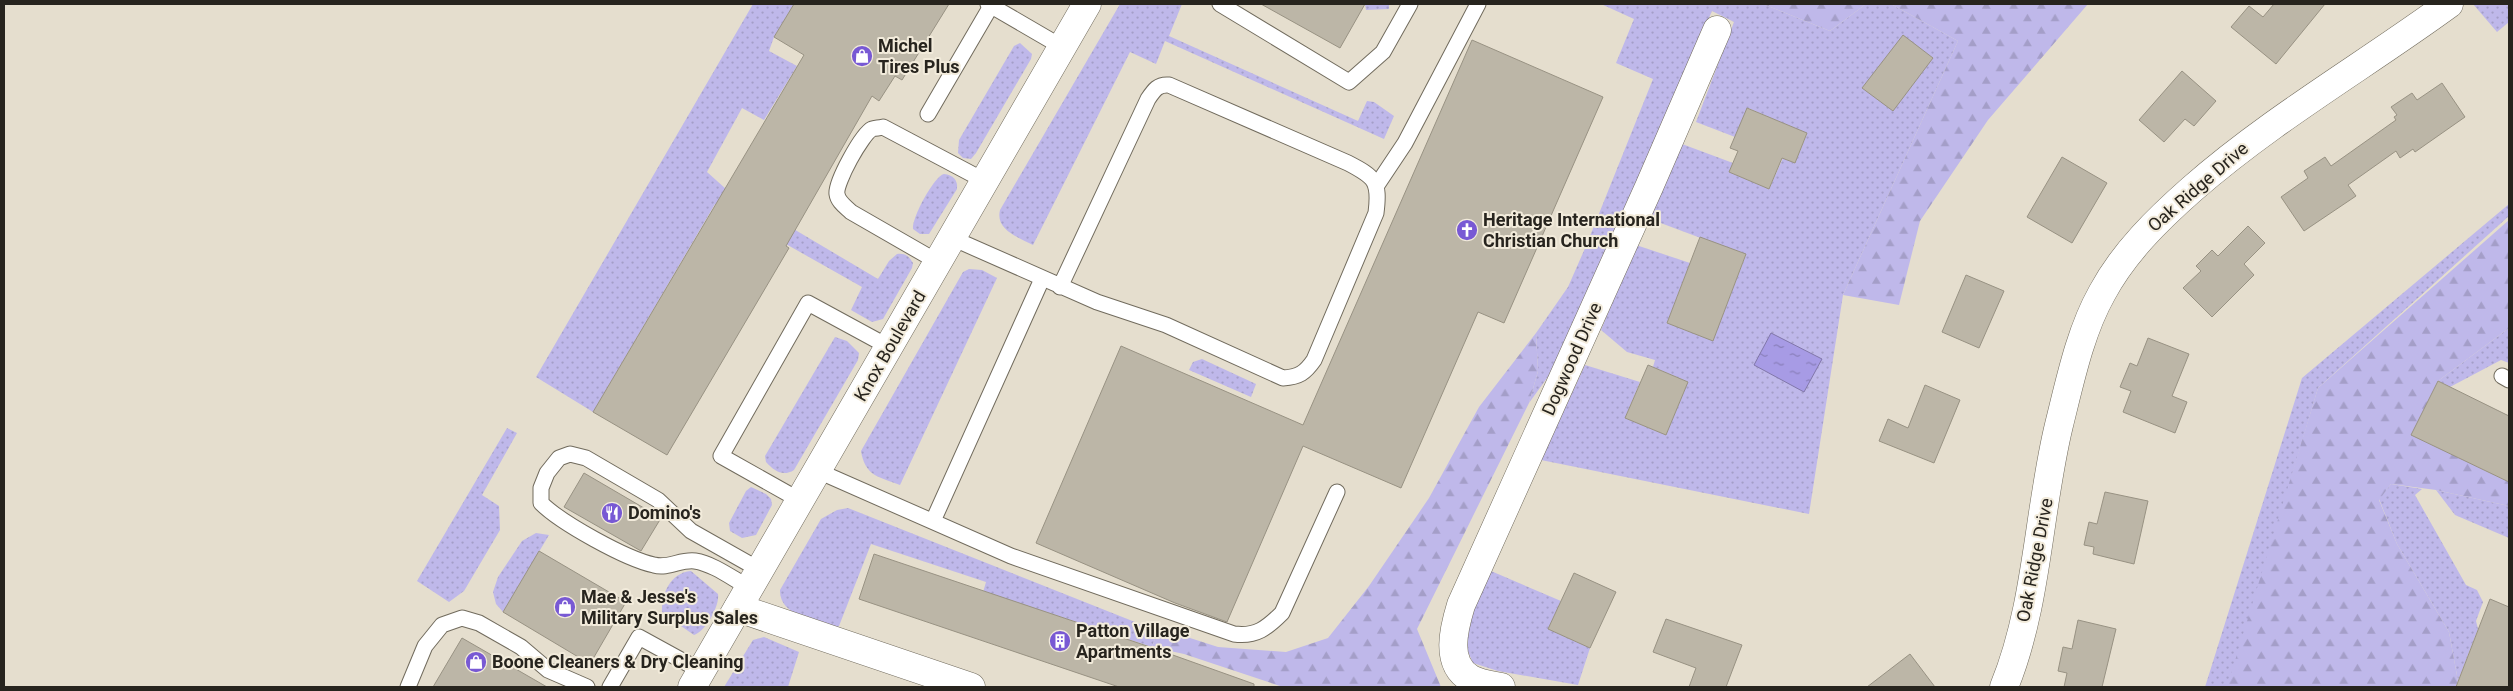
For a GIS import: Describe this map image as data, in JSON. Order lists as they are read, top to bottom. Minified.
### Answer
{"streets":{"street":["Oak Ridge Drive","Knox Boulevard","Dogwood Drive"]},"places":{"shop":["Michel Tires Plus","Mae & Jesse's Military Surplus Sales","Boone Cleaners & Dry Cleaning"],"church":["Heritage International Christian Church"],"restaurant":["Domino's"],"building":["Patton Village Apartments"]}}
